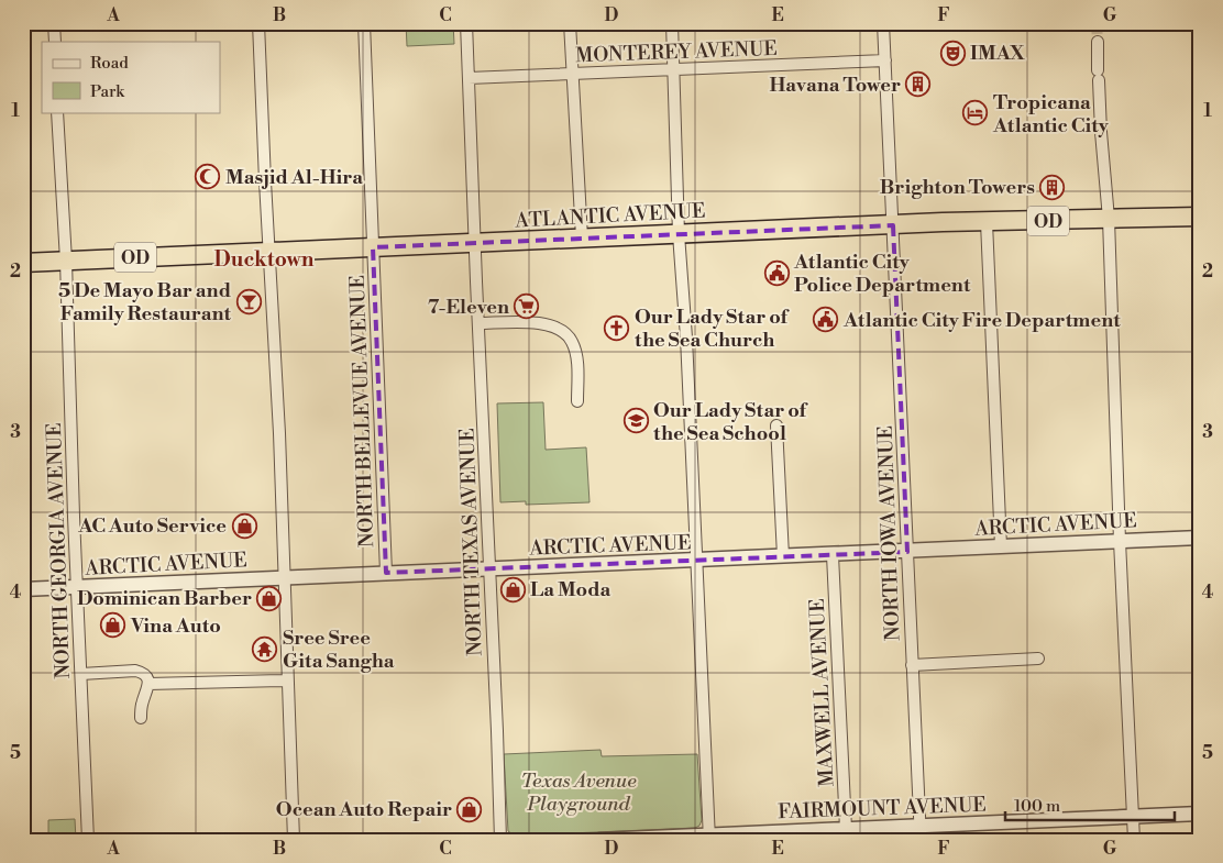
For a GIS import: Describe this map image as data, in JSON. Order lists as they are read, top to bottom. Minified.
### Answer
{"streets":{"highway":["ATLANTIC AVENUE","OD"],"street":["MONTEREY AVENUE","NORTH BELLEVUE AVENUE","ARCTIC AVENUE","NORTH IOWA AVENUE","NORTH TEXAS AVENUE","NORTH GEORGIA AVENUE","MAXWELL AVENUE","FAIRMOUNT AVENUE"]},"crossings":[["MONTEREY AVENUE","NORTH IOWA AVENUE"],["MONTEREY AVENUE","NORTH TEXAS AVENUE"],["ATLANTIC AVENUE","NORTH BELLEVUE AVENUE"],["ATLANTIC AVENUE","NORTH IOWA AVENUE"],["ATLANTIC AVENUE","NORTH TEXAS AVENUE"],["ATLANTIC AVENUE","NORTH GEORGIA AVENUE"],["NORTH BELLEVUE AVENUE","ARCTIC AVENUE"],["ARCTIC AVENUE","NORTH IOWA AVENUE"],["ARCTIC AVENUE","NORTH TEXAS AVENUE"],["ARCTIC AVENUE","NORTH GEORGIA AVENUE"],["ARCTIC AVENUE","MAXWELL AVENUE"],["NORTH IOWA AVENUE","FAIRMOUNT AVENUE"],["MAXWELL AVENUE","FAIRMOUNT AVENUE"]],"districts":["Ducktown"],"parks":["Texas Avenue Playground"],"places":{"theatre":["IMAX"],"building":["Havana Tower","Brighton Towers"],"hotel":["Tropicana Atlantic City"],"mosque":["Masjid Al-Hira"],"public building":["Atlantic City Police Department","Atlantic City Fire Department"],"bar":["5 De Mayo Bar and Family Restaurant"],"supermarket":["7-Eleven"],"church":["Our Lady Star of the Sea Church"],"school or university":["Our Lady Star of the Sea School"],"shop":["AC Auto Service","La Moda","Dominican Barber","Vina Auto","Ocean Auto Repair"],"temple":["Sree Sree Gita Sangha"]},"legend":["Road","Park"],"scale_bar":"100 m","grid":{"columns":["A","B","C","D","E","F","G"],"rows":["1","2","3","4","5"]}}
